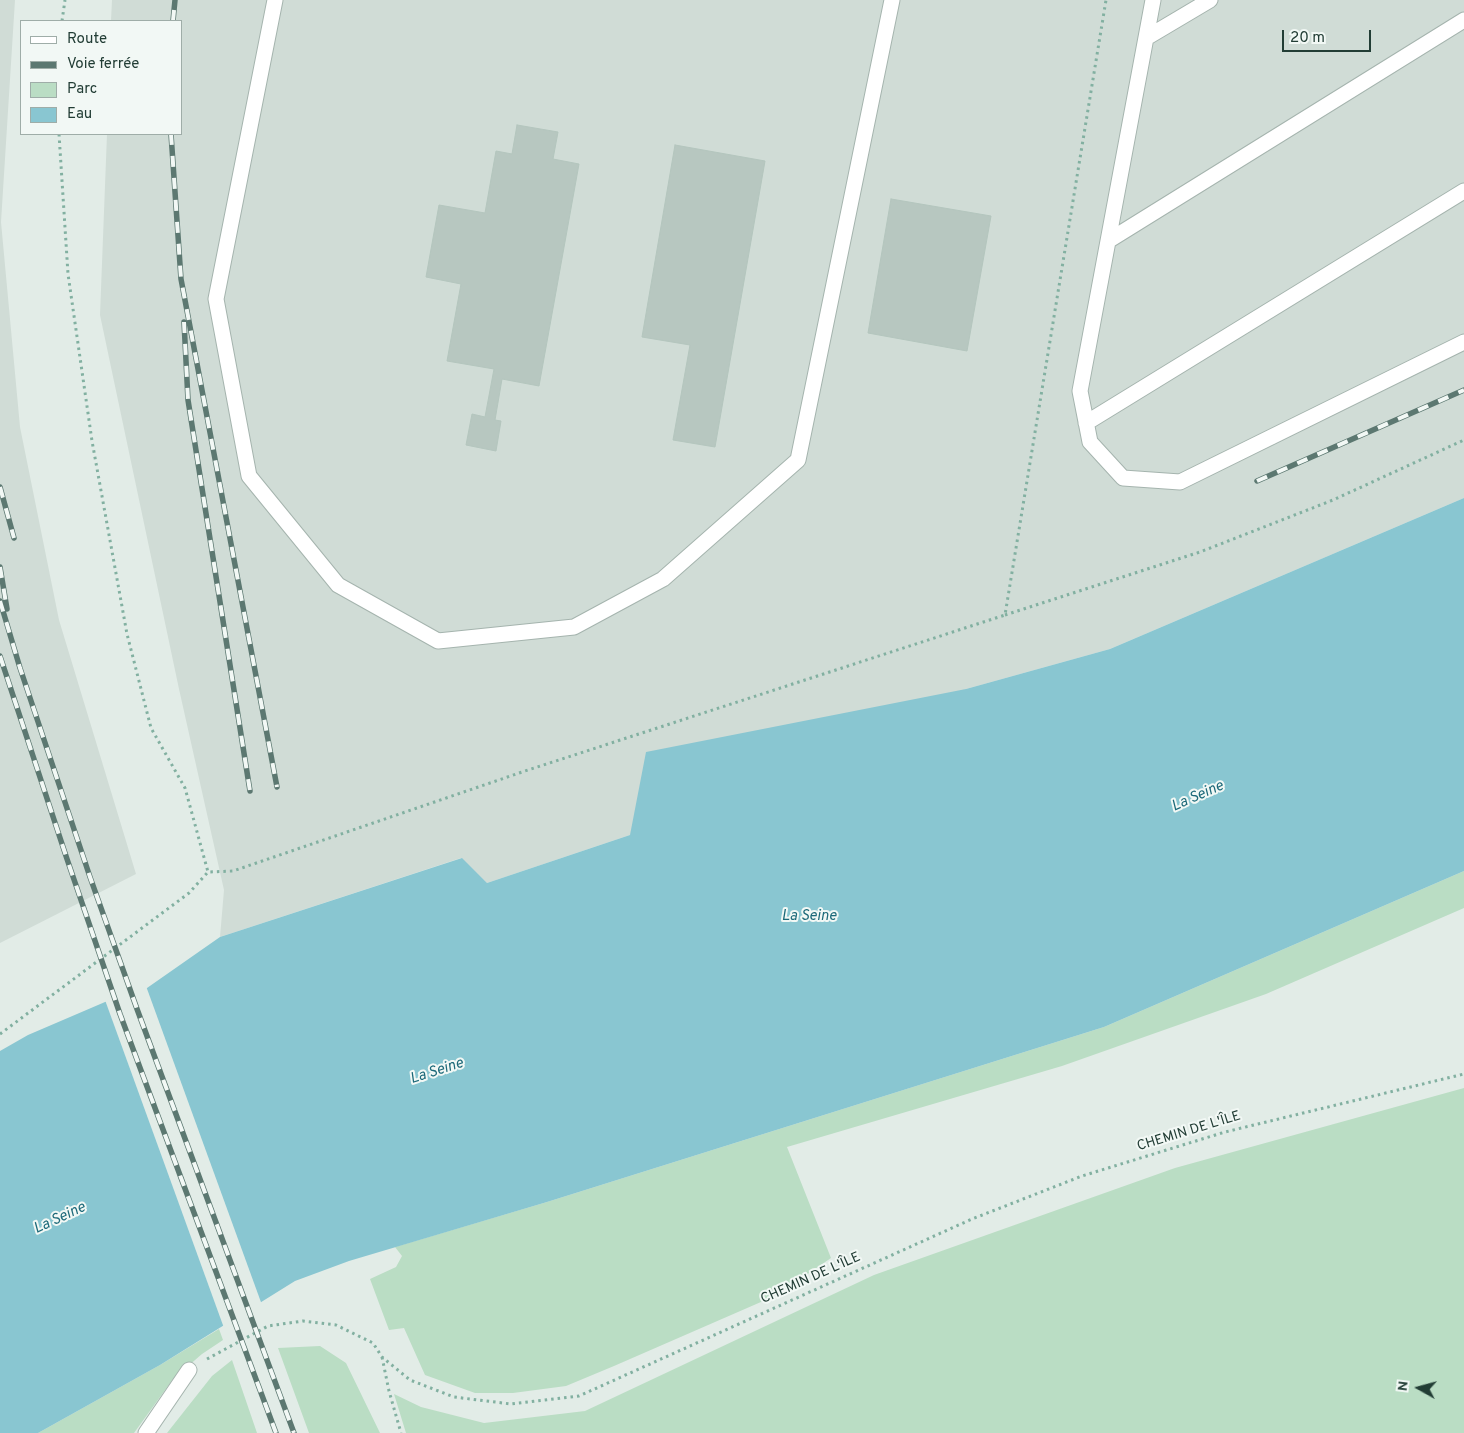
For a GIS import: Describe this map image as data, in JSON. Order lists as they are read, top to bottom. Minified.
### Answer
{"streets":{"path":["CHEMIN DE L'ÎLE"]},"water":["La Seine"],"legend":["Route","Voie ferrée","Parc","Eau"],"scale_bar":"20 m","north":"left"}
